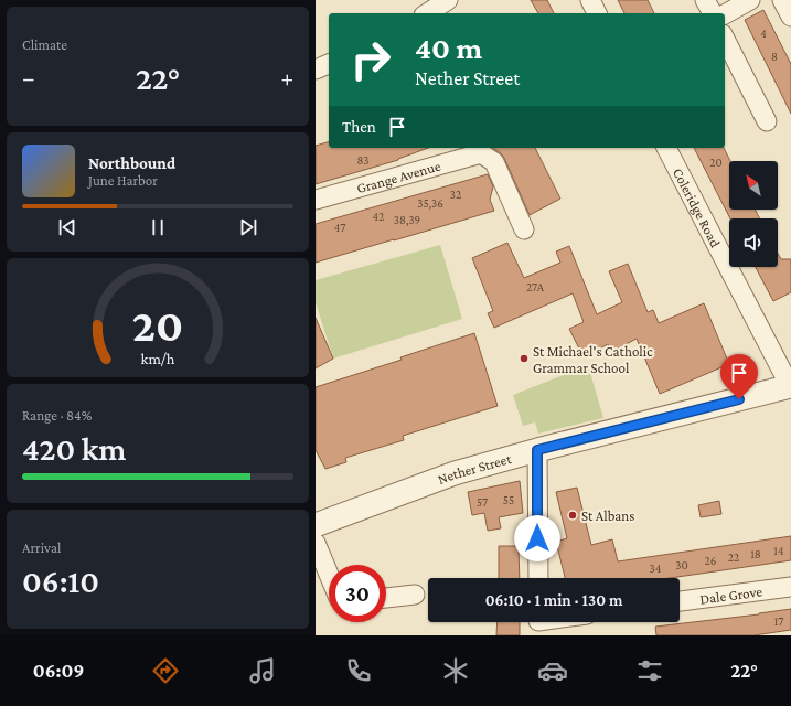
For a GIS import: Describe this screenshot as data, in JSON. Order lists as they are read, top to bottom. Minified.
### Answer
{"streets":{"street":["Grange Avenue","Coleridge Road","Nether Street","Dale Grove"]},"crossings":[["Coleridge Road","Nether Street"]],"places":["St Michael's Catholic Grammar School","St Albans"],"house_numbers":["4","8","83","20","32","35,36","42","38,39","47","27A","55","57","14","18","22","26","30","34","17"],"north":"top left","page":{"tile":["Climate",["Range · 84%","420 km"],["Arrival","06:10"]],"turn":["40 m","Nether Street"],"heat":["−","22°","+"],"then":"Then","song":["Northbound","June Harbor"],"limit":"30","trip":"06:10 · 1 min · 130 m","tabs":["06:09","22°"],"gauge":["20","km/h"]}}
